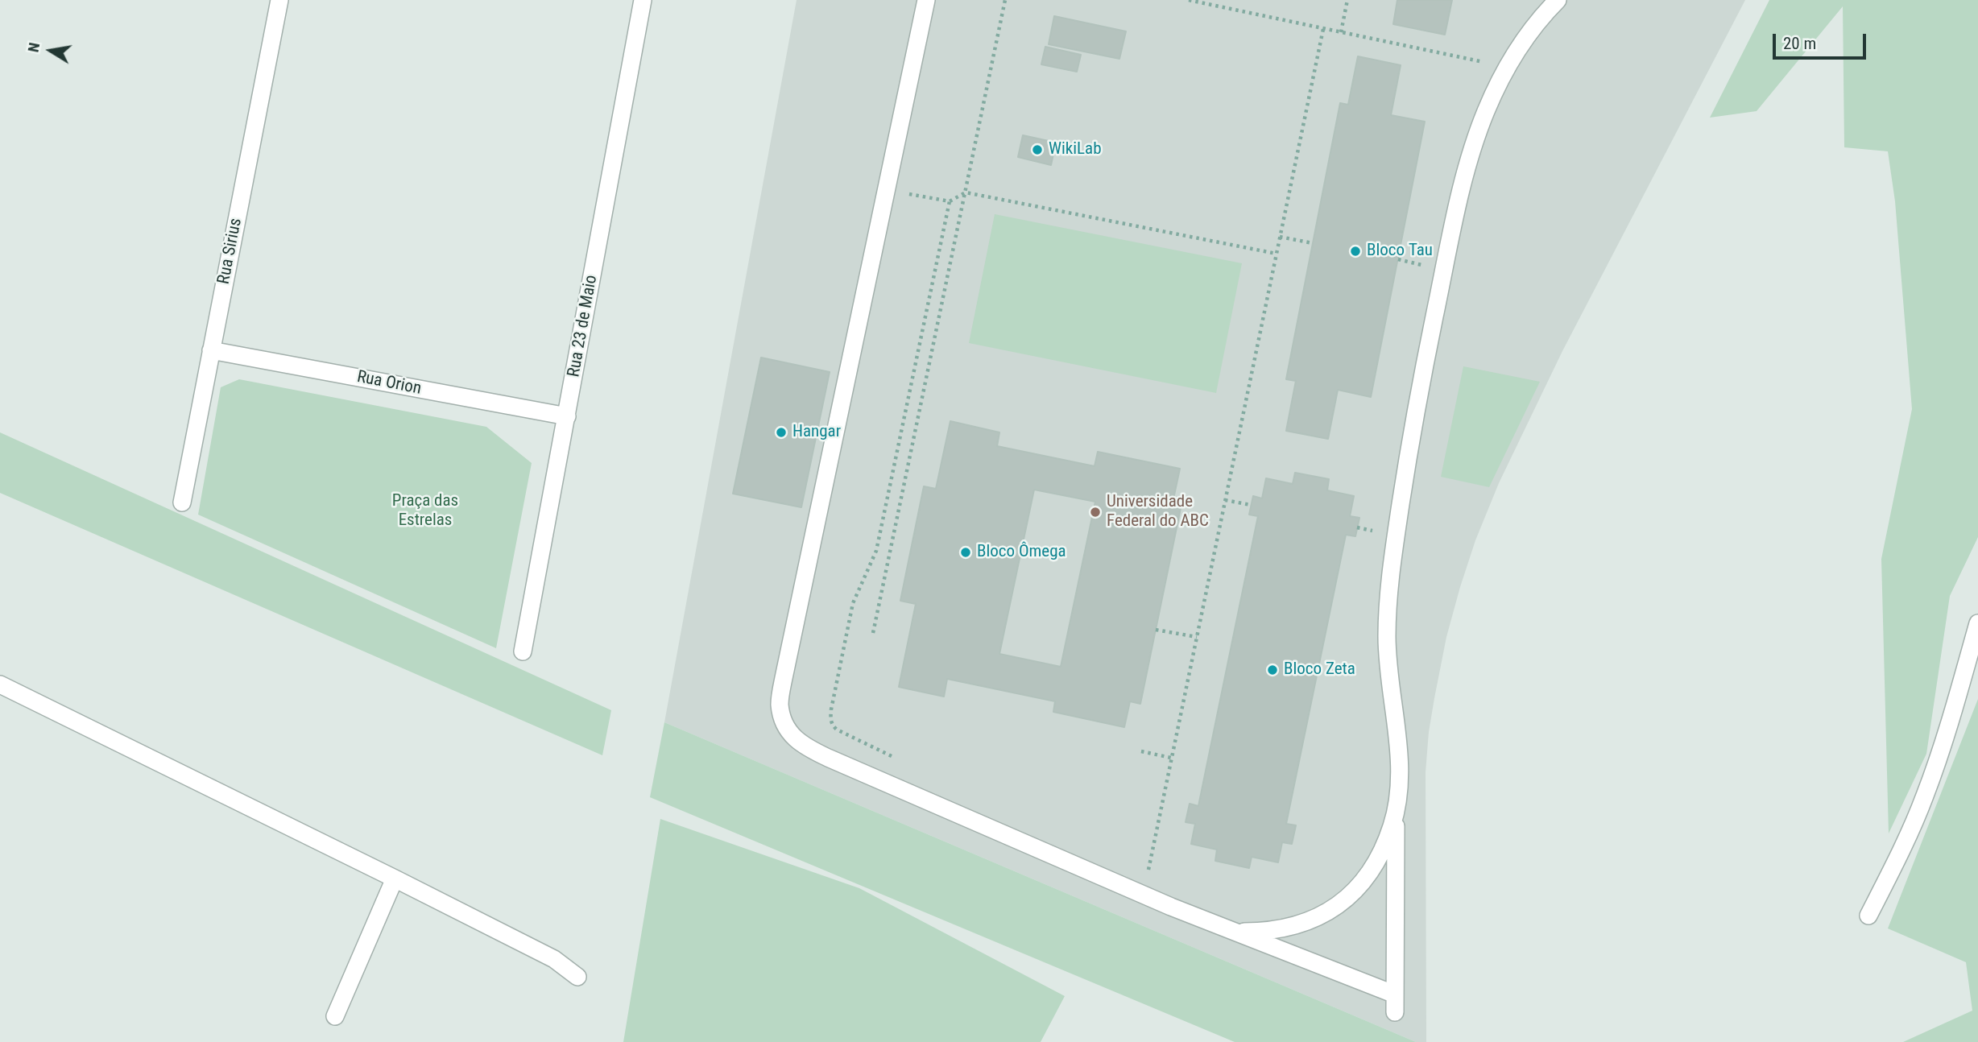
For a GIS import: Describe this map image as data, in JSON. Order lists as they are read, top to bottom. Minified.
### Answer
{"streets":{"street":["Rua Sirius","Rua 23 de Maio","Rua Orion"]},"crossings":[["Rua Sirius","Rua Orion"],["Rua 23 de Maio","Rua Orion"]],"parks":["Praça das Estrelas"],"places":["WikiLab","Bloco Tau","Hangar","Universidade Federal do ABC","Bloco Ômega","Bloco Zeta"],"scale_bar":"20 m","north":"left"}
